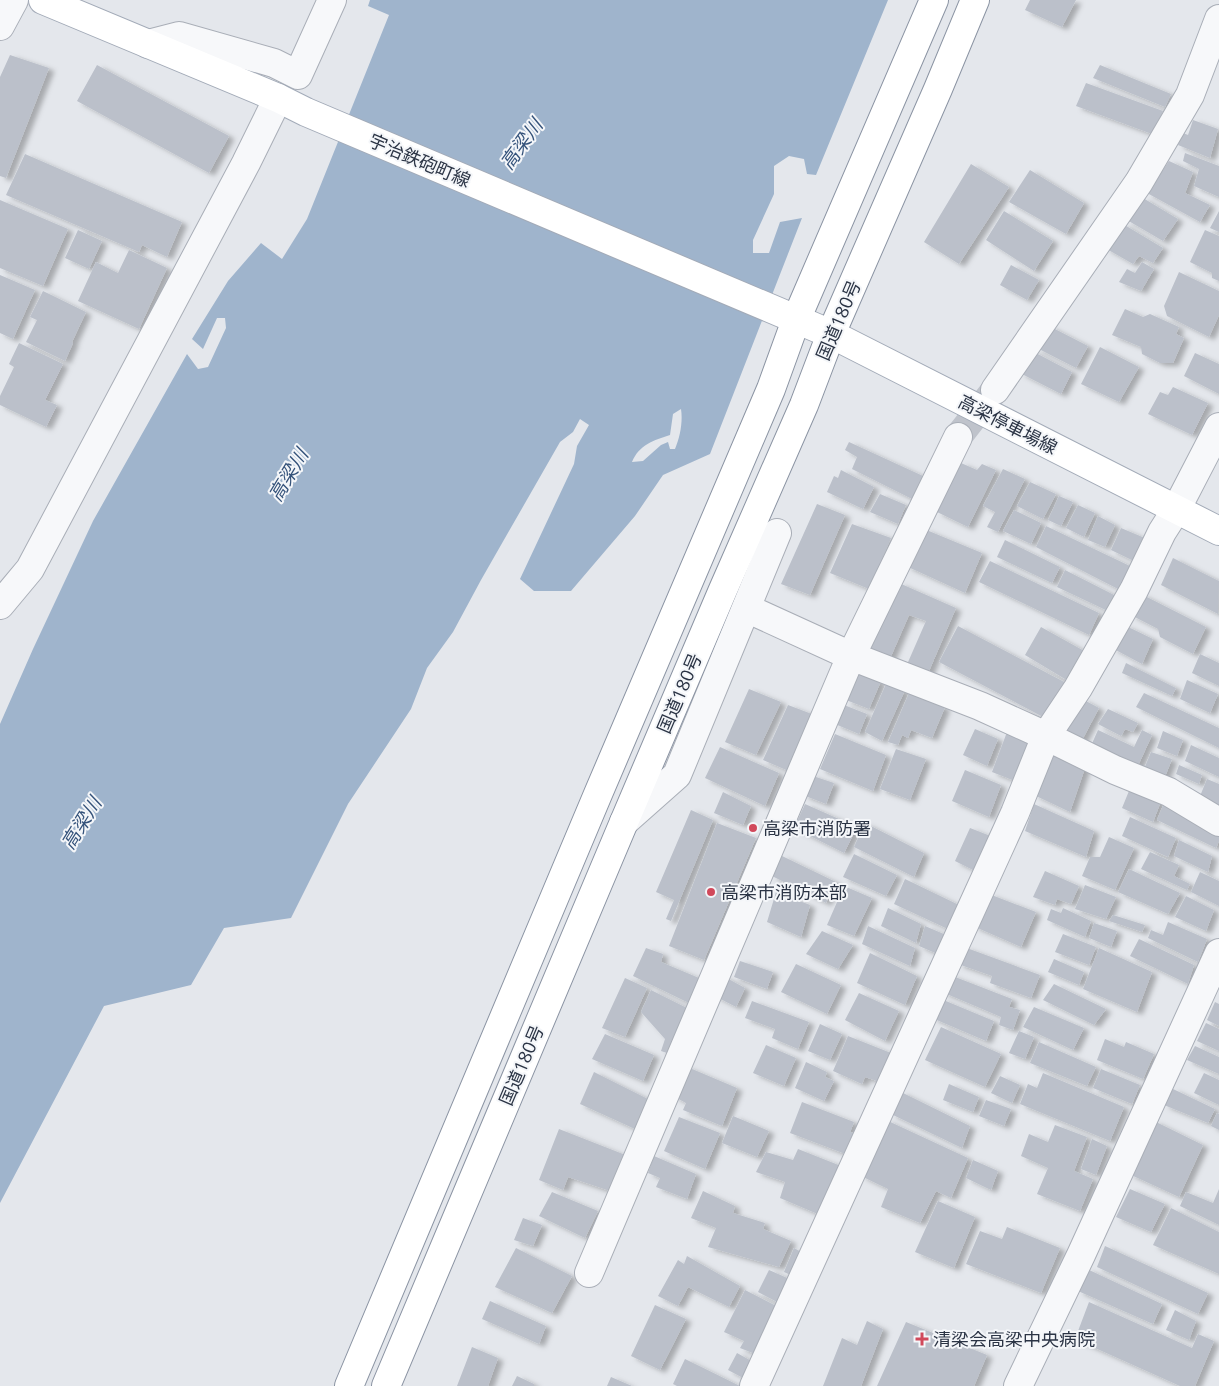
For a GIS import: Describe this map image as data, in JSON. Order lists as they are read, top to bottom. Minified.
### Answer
{"streets":{"main road":["宇治鉄砲町線","国道180号","高梁停車場線"]},"crossings":[["宇治鉄砲町線","国道180号"],["宇治鉄砲町線","高梁停車場線"],["国道180号","高梁停車場線"]],"water":["高梁川"],"places":{"other":["高梁市消防署","高梁市消防本部"],"health":["清梁会高梁中央病院"]}}
